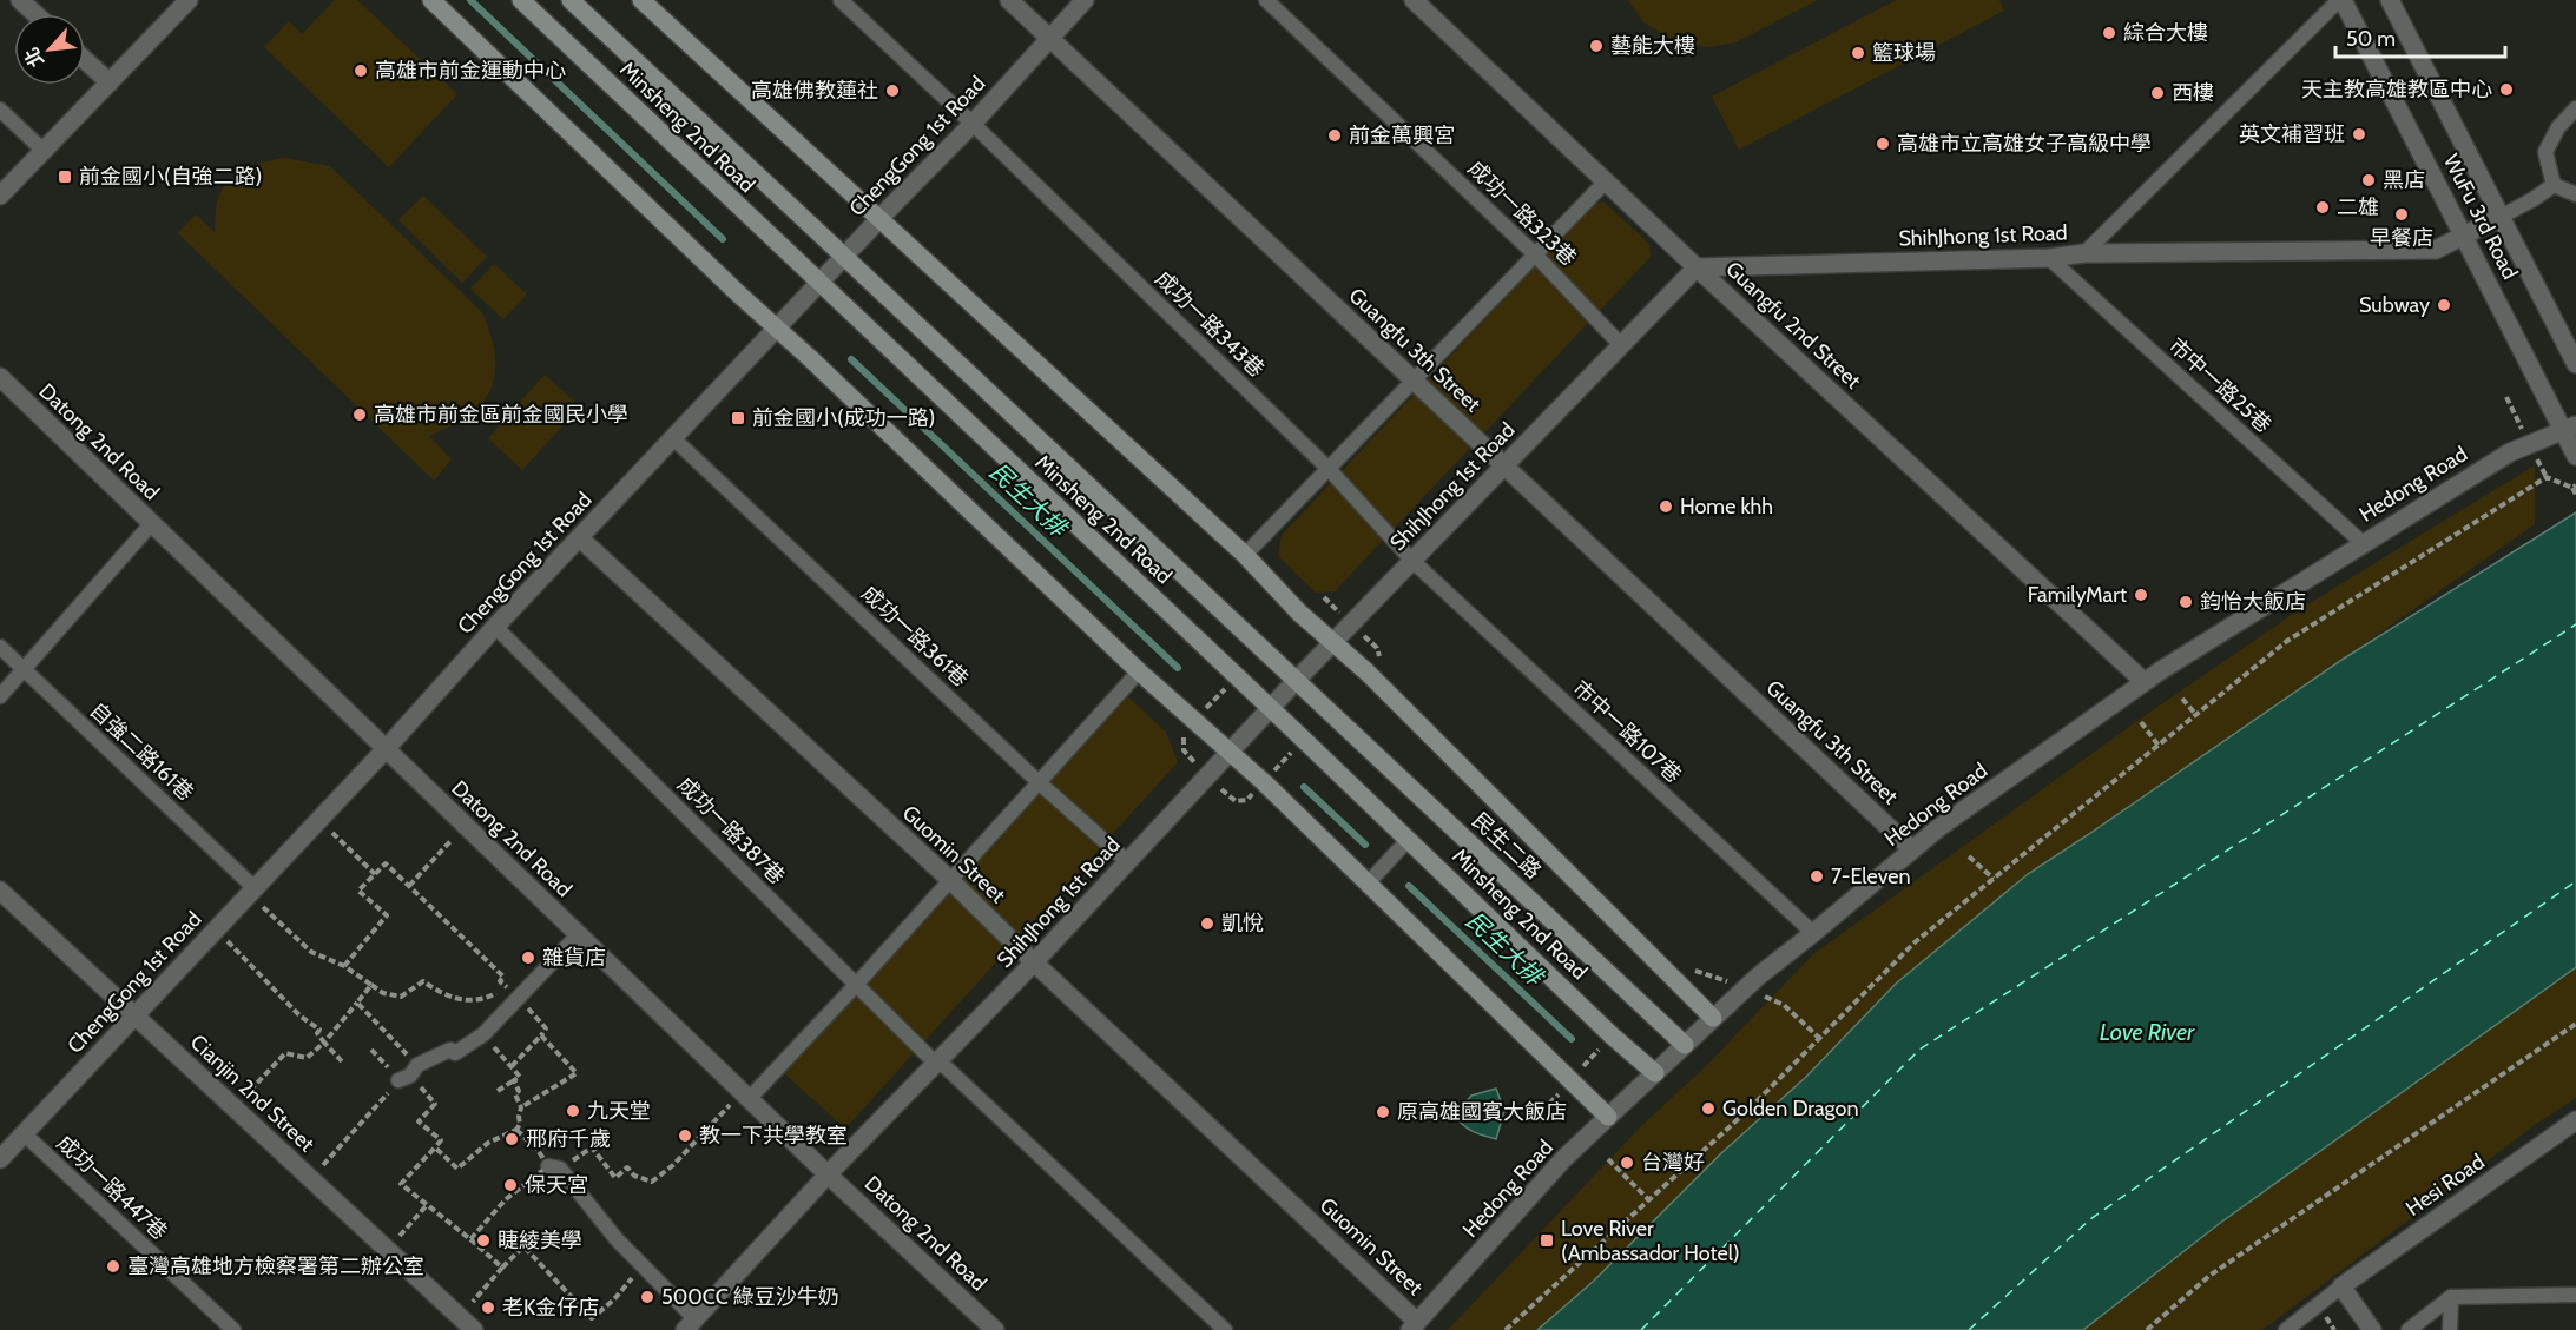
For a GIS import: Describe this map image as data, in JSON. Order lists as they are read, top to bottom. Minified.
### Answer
{"streets":{"main road":["Minsheng 2nd Road","民生二路"],"street":["ChengGong 1st Road","WuFu 3rd Road","ShihJhong 1st Road","Guangfu 2nd Street","Guangfu 3th Street","Datong 2nd Road","Hedong Road","Guomin Street","Cianjin 2nd Street","Hesi Road"],"lane":["成功一路323巷","成功一路343巷","市中一路25巷","成功一路361巷","市中一路107巷","自強二路161巷","成功一路387巷","成功一路447巷"]},"crossings":[["Minsheng 2nd Road","ChengGong 1st Road"],["Minsheng 2nd Road","ShihJhong 1st Road"],["Minsheng 2nd Road","Hedong Road"],["Minsheng 2nd Road","民生二路"],["ChengGong 1st Road","成功一路343巷"],["ChengGong 1st Road","Guangfu 3th Street"],["ChengGong 1st Road","Datong 2nd Road"],["ChengGong 1st Road","成功一路361巷"],["ChengGong 1st Road","自強二路161巷"],["ChengGong 1st Road","成功一路387巷"],["ChengGong 1st Road","Guomin Street"],["ChengGong 1st Road","Cianjin 2nd Street"],["ChengGong 1st Road","成功一路447巷"],["成功一路323巷","ShihJhong 1st Road"],["WuFu 3rd Road","ShihJhong 1st Road"],["WuFu 3rd Road","Hedong Road"],["ShihJhong 1st Road","成功一路343巷"],["ShihJhong 1st Road","Guangfu 2nd Street"],["ShihJhong 1st Road","Guangfu 3th Street"],["ShihJhong 1st Road","市中一路25巷"],["ShihJhong 1st Road","Datong 2nd Road"],["ShihJhong 1st Road","成功一路361巷"],["ShihJhong 1st Road","市中一路107巷"],["ShihJhong 1st Road","成功一路387巷"],["ShihJhong 1st Road","民生二路"],["ShihJhong 1st Road","Guomin Street"],["成功一路343巷","市中一路107巷"],["Guangfu 2nd Street","Hedong Road"],["Guangfu 3th Street","Hedong Road"],["市中一路25巷","Hedong Road"],["Hedong Road","市中一路107巷"],["Hedong Road","民生二路"],["Hedong Road","Guomin Street"]],"water":["民生大排","Love River"],"places":{"other":["綜合大樓","藝能大樓","籃球場","高雄市前金運動中心","天主教高雄教區中心","高雄佛教蓮社","西樓","英文補習班","前金萬興宮","高雄市立高雄女子高級中學","黑店","二雄","早餐店","Subway","高雄市前金區前金國民小學","Home khh","FamilyMart","鈞怡大飯店","7-Eleven","凱悅","雜貨店","Golden Dragon","九天堂","原高雄國賓大飯店","教一下共學教室","邢府千歲","台灣好","保天宮","睫綾美學","臺灣高雄地方檢察署第二辦公室","500CC 綠豆沙牛奶","老K金仔店"],"transit":["前金國小(自強二路)","前金國小(成功一路)","Love River (Ambassador Hotel)"]},"scale_bar":"50 m","north":"bottom left"}
